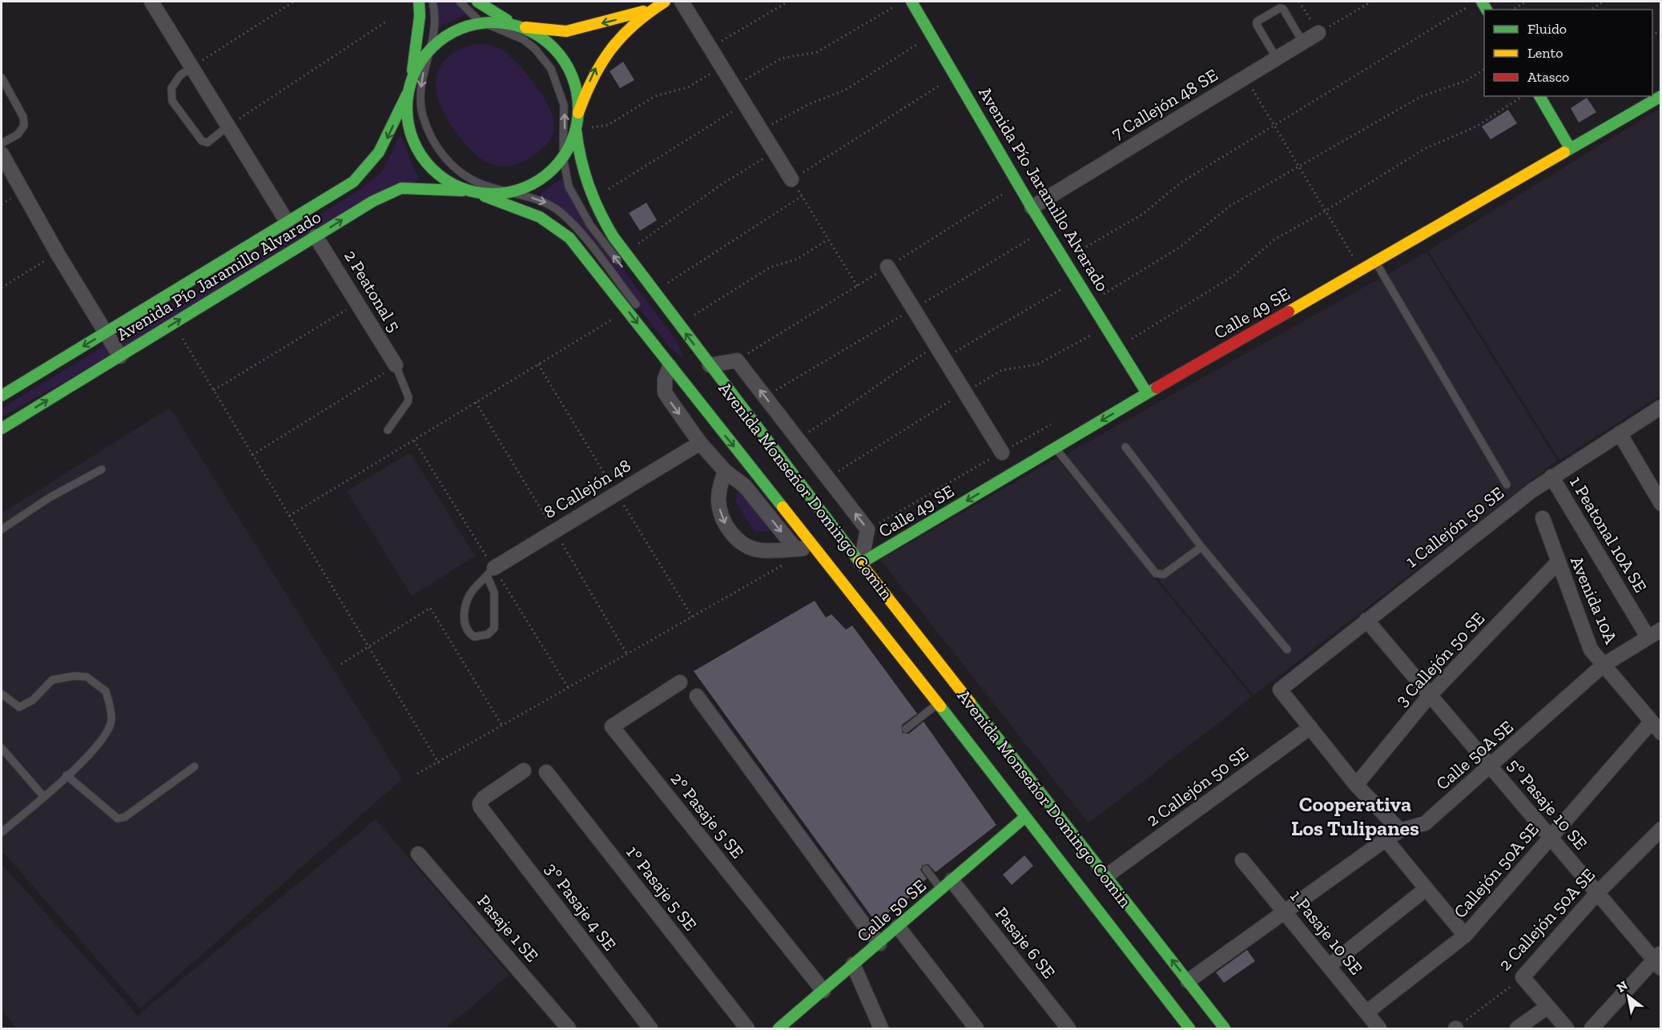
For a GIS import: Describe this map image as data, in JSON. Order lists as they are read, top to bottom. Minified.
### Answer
{"streets":{"main road":["Avenida Pío Jaramillo Alvarado","Calle 49 SE","Avenida Monseñor Domingo Comin","Calle 50 SE"],"street":["7 Callejón 48 SE","2 Peatonal 5","8 Callejón 48","1 Callejón 50 SE","1 Peatonal 10A SE","Avenida 10A","3 Callejón 50 SE","Calle 50A SE","2 Callejón 50 SE","5° Pasaje 10 SE","2° Pasaje 5 SE","Callejón 50A SE","1° Pasaje 5 SE","3° Pasaje 4 SE","2 Callejón 50A SE","Pasaje 1 SE","1 Pasaje 10 SE","Pasaje 6 SE"]},"crossings":[["7 Callejón 48 SE","Avenida Pío Jaramillo Alvarado"],["Avenida Pío Jaramillo Alvarado","2 Peatonal 5"],["Avenida Pío Jaramillo Alvarado","Calle 49 SE"],["Avenida Pío Jaramillo Alvarado","Avenida Monseñor Domingo Comin"],["Calle 49 SE","Avenida Monseñor Domingo Comin"],["Avenida Monseñor Domingo Comin","Calle 50A SE"],["Avenida Monseñor Domingo Comin","2 Callejón 50 SE"],["Avenida Monseñor Domingo Comin","Calle 50 SE"],["1 Callejón 50 SE","1 Peatonal 10A SE"],["1 Callejón 50 SE","2 Callejón 50 SE"],["1 Callejón 50 SE","5° Pasaje 10 SE"],["1 Peatonal 10A SE","Calle 50A SE"],["Avenida 10A","3 Callejón 50 SE"],["Avenida 10A","Calle 50A SE"],["Avenida 10A","Callejón 50A SE"],["3 Callejón 50 SE","5° Pasaje 10 SE"],["Calle 50A SE","5° Pasaje 10 SE"],["Calle 50A SE","1 Pasaje 10 SE"],["5° Pasaje 10 SE","Callejón 50A SE"],["5° Pasaje 10 SE","2 Callejón 50A SE"],["2° Pasaje 5 SE","Calle 50 SE"],["Callejón 50A SE","1 Pasaje 10 SE"],["Calle 50 SE","Pasaje 6 SE"]],"districts":["Cooperativa Los Tulipanes"],"legend":["Fluido","Lento","Atasco"],"north":"top left"}
